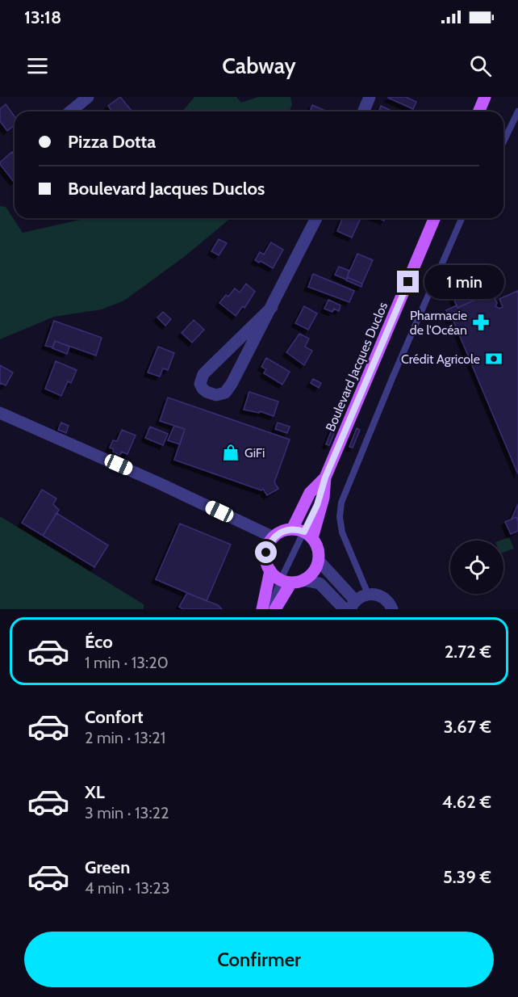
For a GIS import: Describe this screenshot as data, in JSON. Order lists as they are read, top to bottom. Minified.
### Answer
{"streets":{"main road":["Boulevard Jacques Duclos"]},"places":{"pharmacy":["Pharmacie de l'Océan"],"bank":["Crédit Agricole"],"shop":["GiFi"]},"page":{"status":"13:18","header":"Cabway","banner":["Pizza Dotta","Boulevard Jacques Duclos"],"bubble":"1 min","list":[{"name":"Éco","note":"1 min · 13:20","value":"2.72 €"},{"name":"Confort","note":"2 min · 13:21","value":"3.67 €"},{"name":"XL","note":"3 min · 13:22","value":"4.62 €"},{"name":"Green","note":"4 min · 13:23","value":"5.39 €"}],"buttons":"Confirmer"}}
